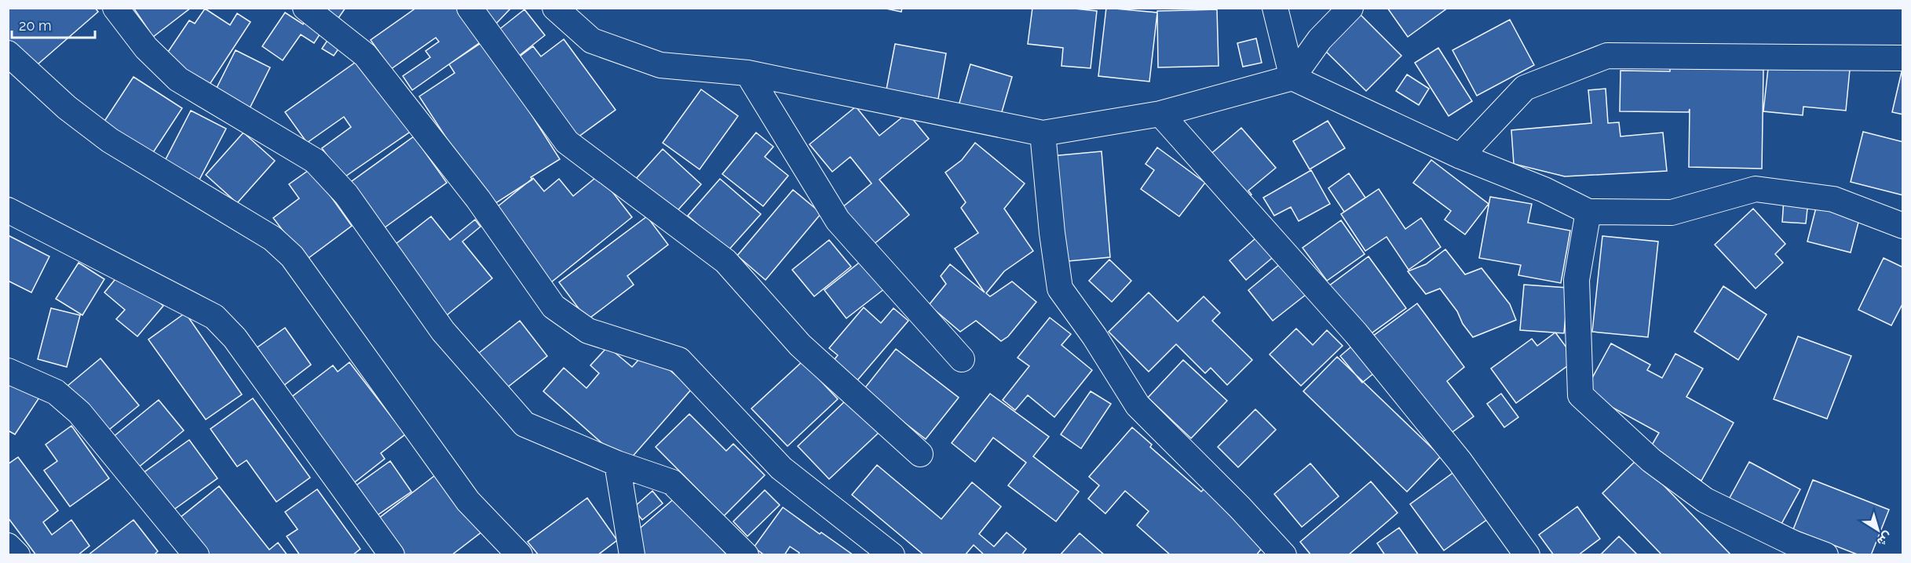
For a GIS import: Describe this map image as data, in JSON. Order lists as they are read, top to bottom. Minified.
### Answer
{"scale_bar":"20 m","north":"bottom right"}
